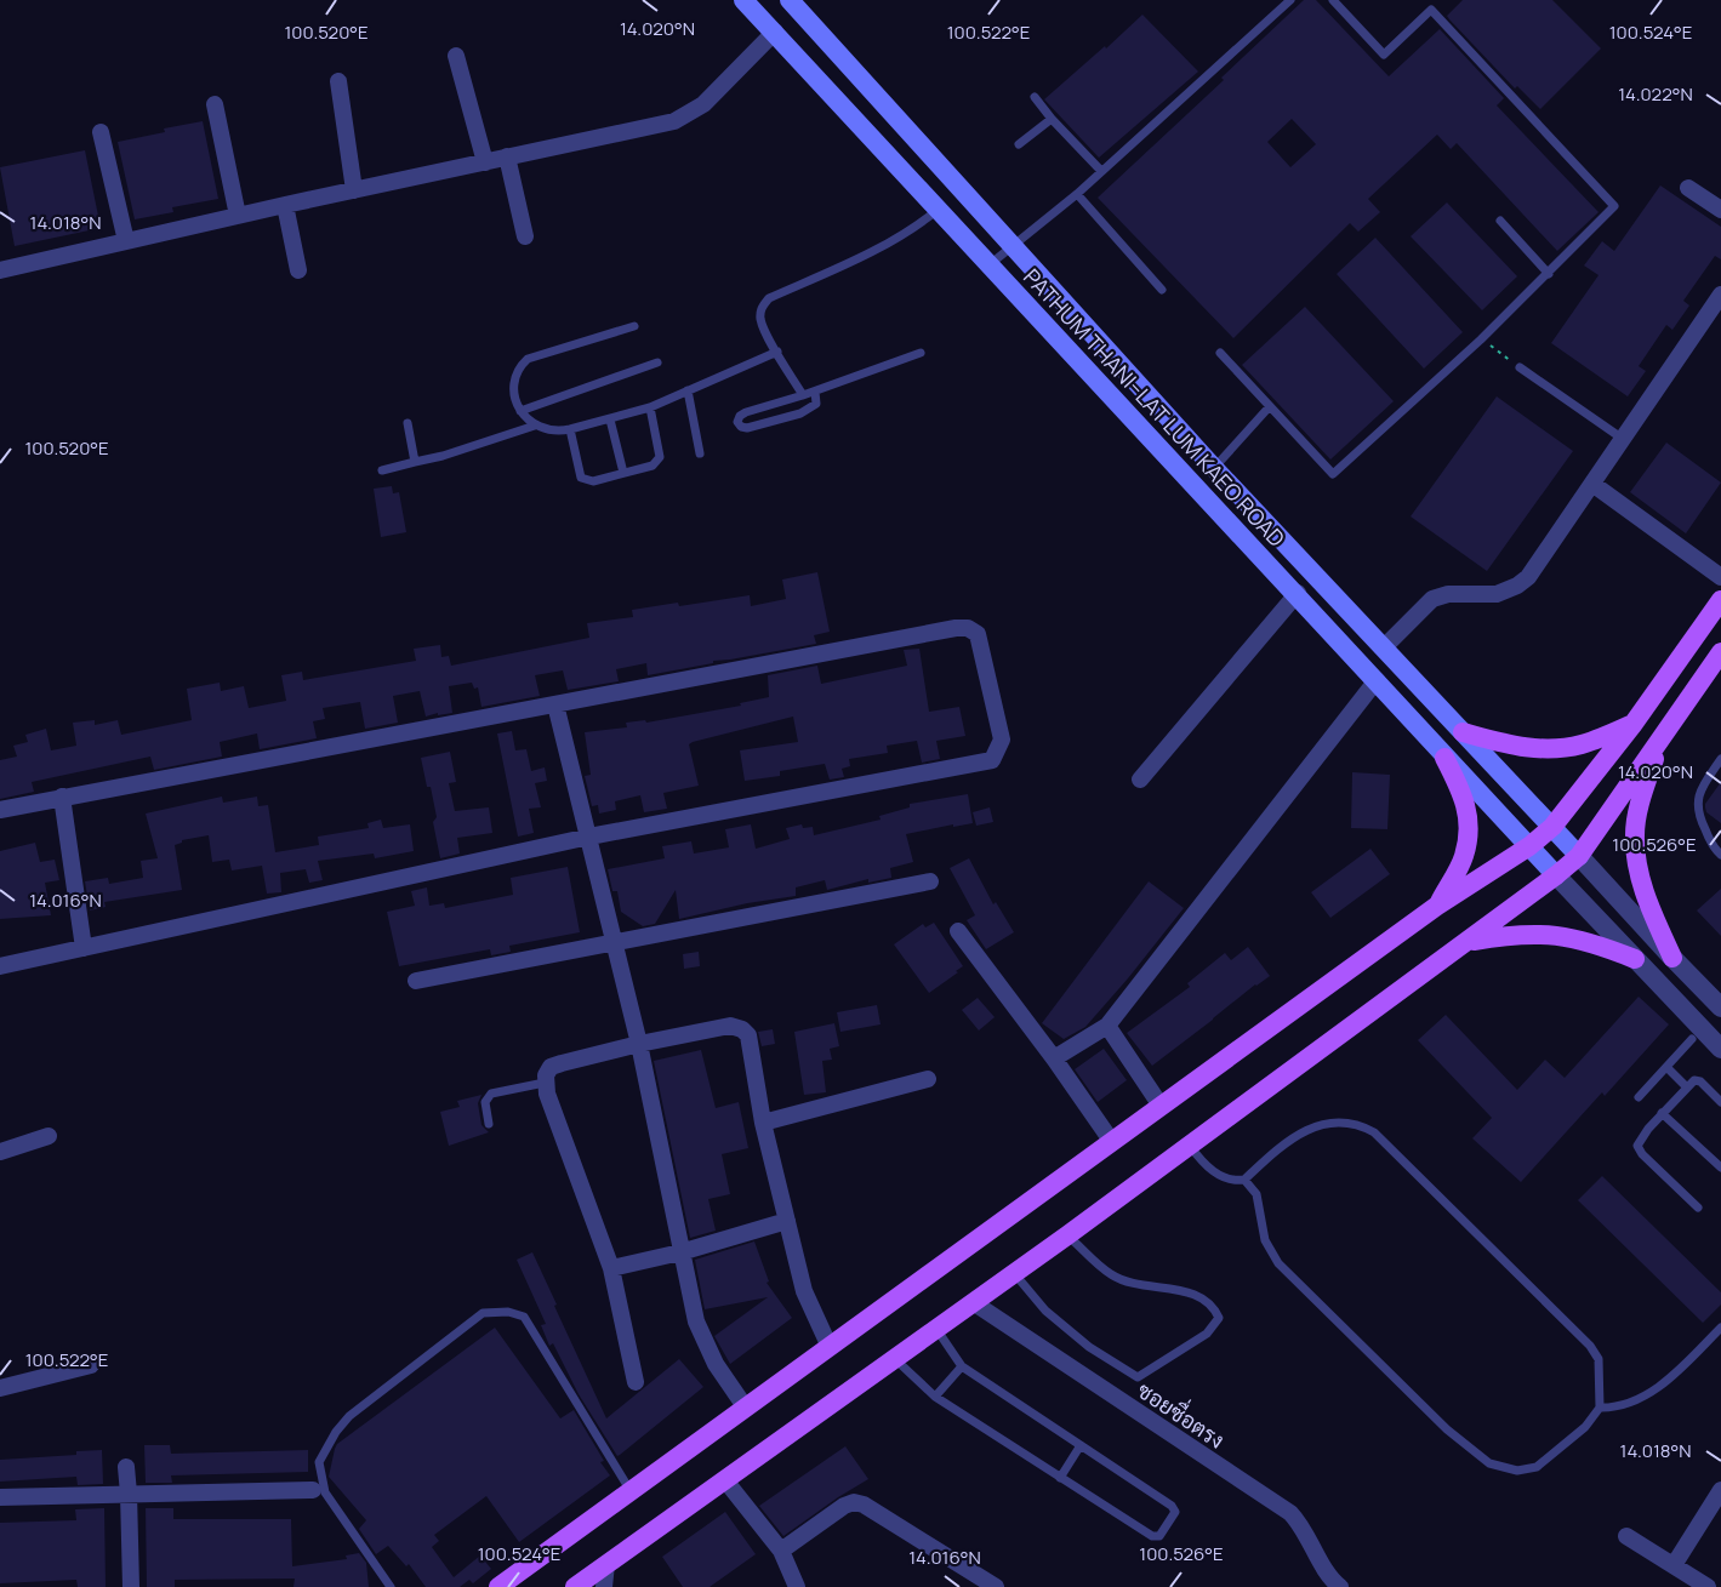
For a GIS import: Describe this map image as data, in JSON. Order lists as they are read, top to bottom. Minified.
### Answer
{"streets":{"main road":["PATHUM THANI–LAT LUM KAEO ROAD"],"street":["ซอยซื่อตรง"]},"coordinates":["14.020°N","100.520°E","100.522°E","100.524°E","14.022°N","14.018°N","100.526°E","14.016°N"]}
